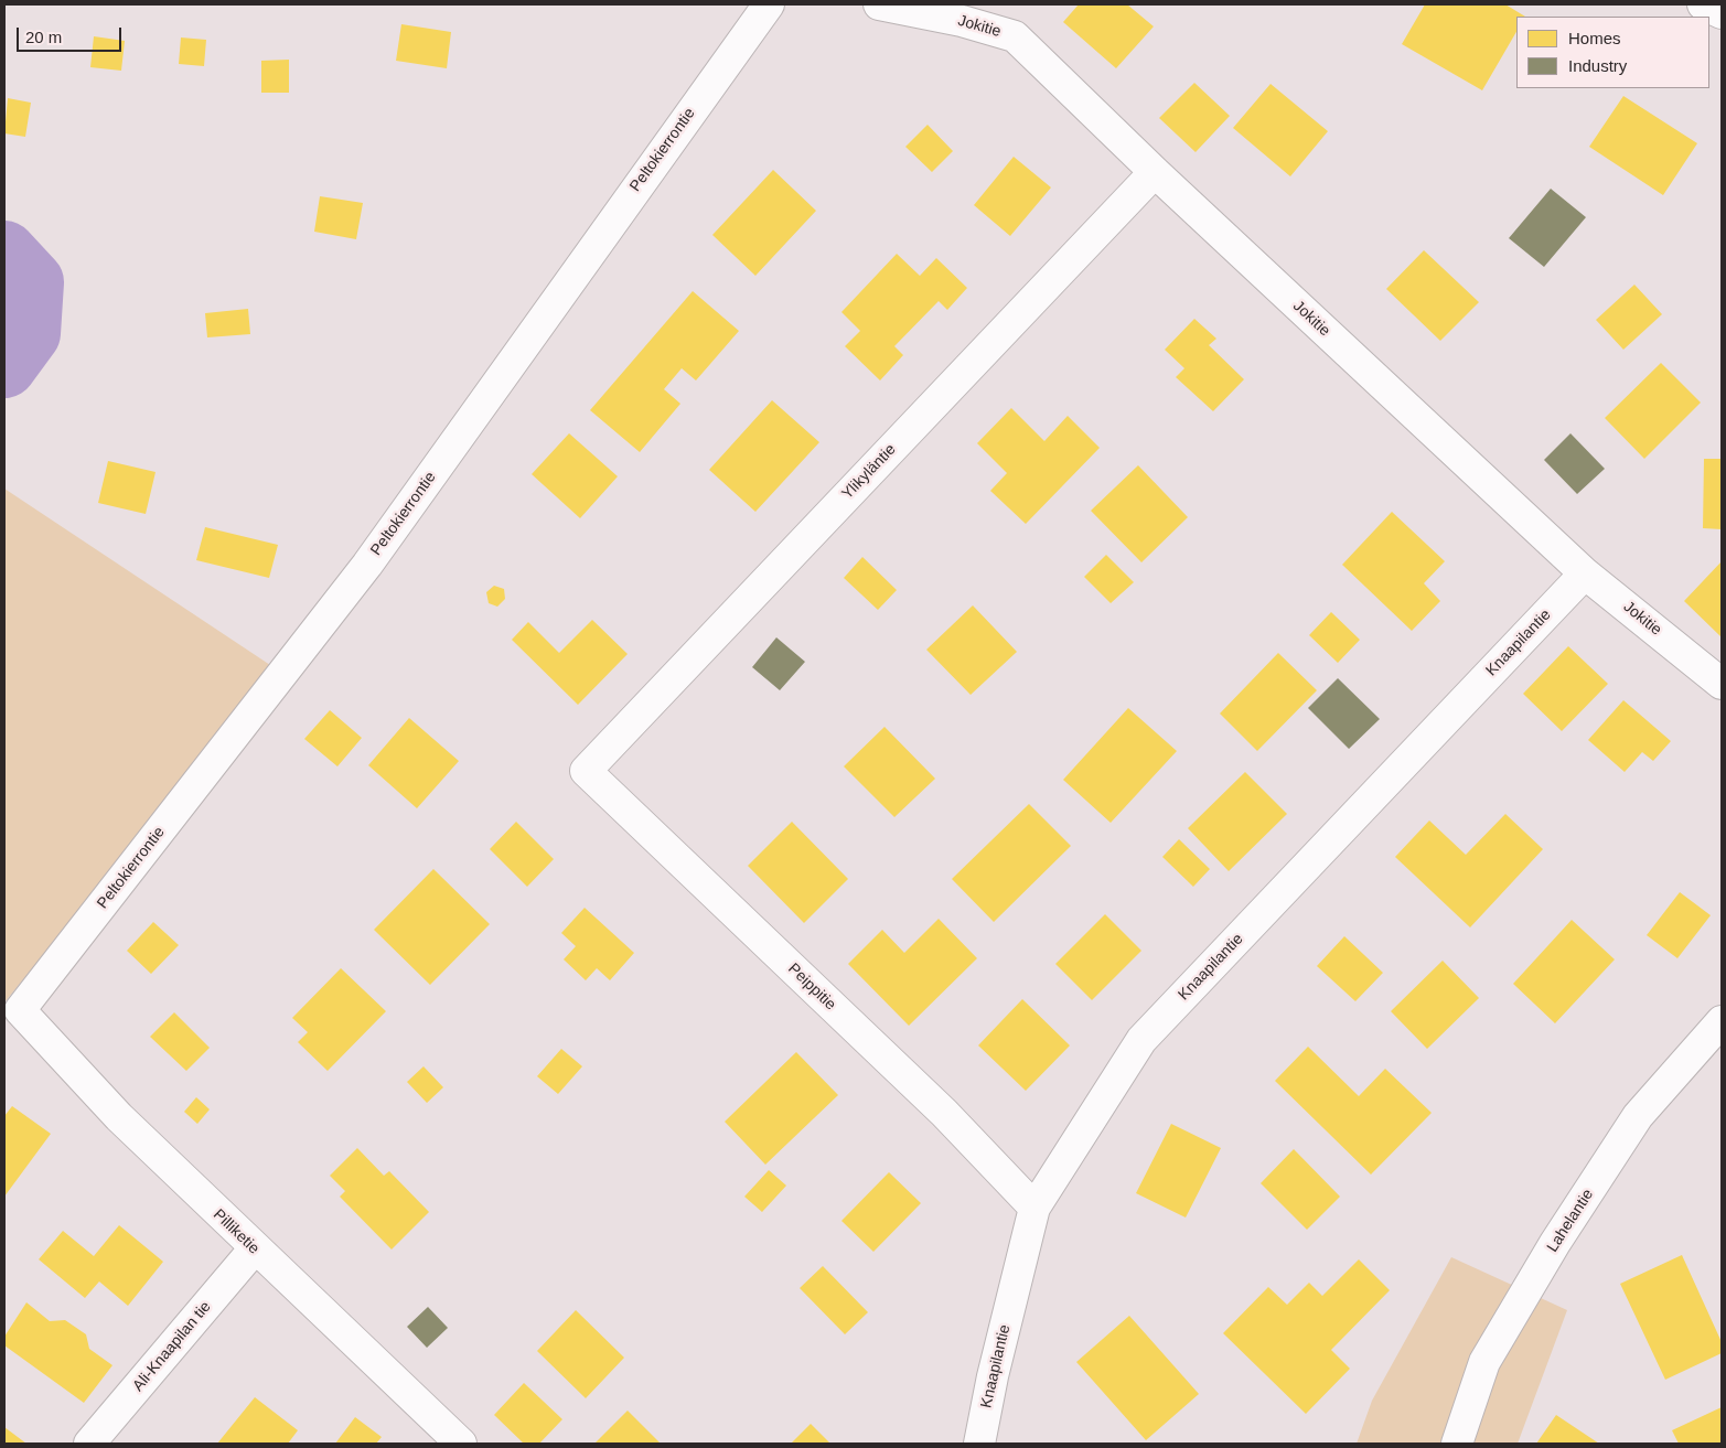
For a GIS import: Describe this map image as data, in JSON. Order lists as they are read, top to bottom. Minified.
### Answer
{"streets":{"street":["Jokitie","Peltokierrontie","Ylikyläntie","Knaapilantie","Peippitie","Lahelantie","Pilliketie","Ali-Knaapilan tie"]},"crossings":[["Jokitie","Ylikyläntie"],["Jokitie","Knaapilantie"],["Peltokierrontie","Pilliketie"],["Ylikyläntie","Peippitie"],["Knaapilantie","Peippitie"],["Pilliketie","Ali-Knaapilan tie"]],"legend":["Homes","Industry"],"scale_bar":"20 m"}
